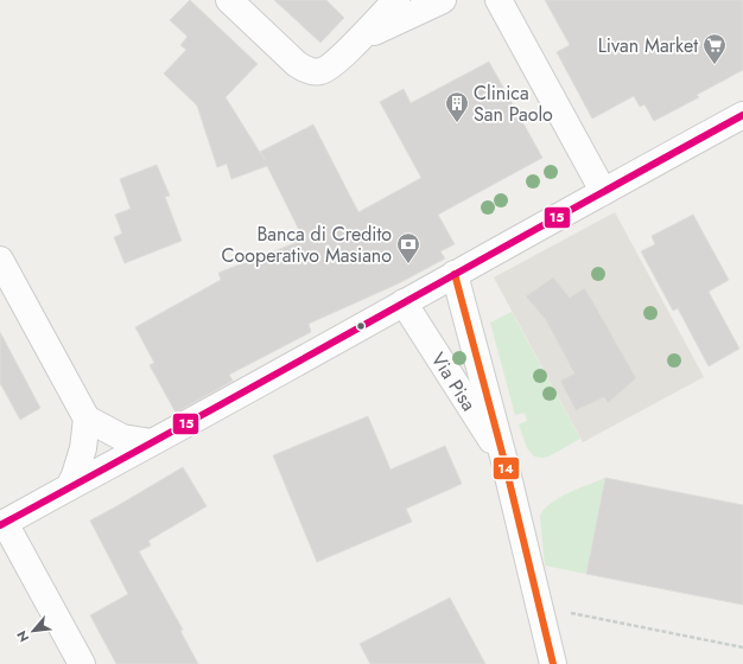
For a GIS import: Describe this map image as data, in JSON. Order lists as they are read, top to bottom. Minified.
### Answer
{"streets":{"street":["Via Pisa"]},"places":{"supermarket":["Livan Market"],"building":["Clinica San Paolo"],"bank":["Banca di Credito Cooperativo Masiano"]},"lines":["transit line 15","transit line 14"],"north":"bottom left"}
